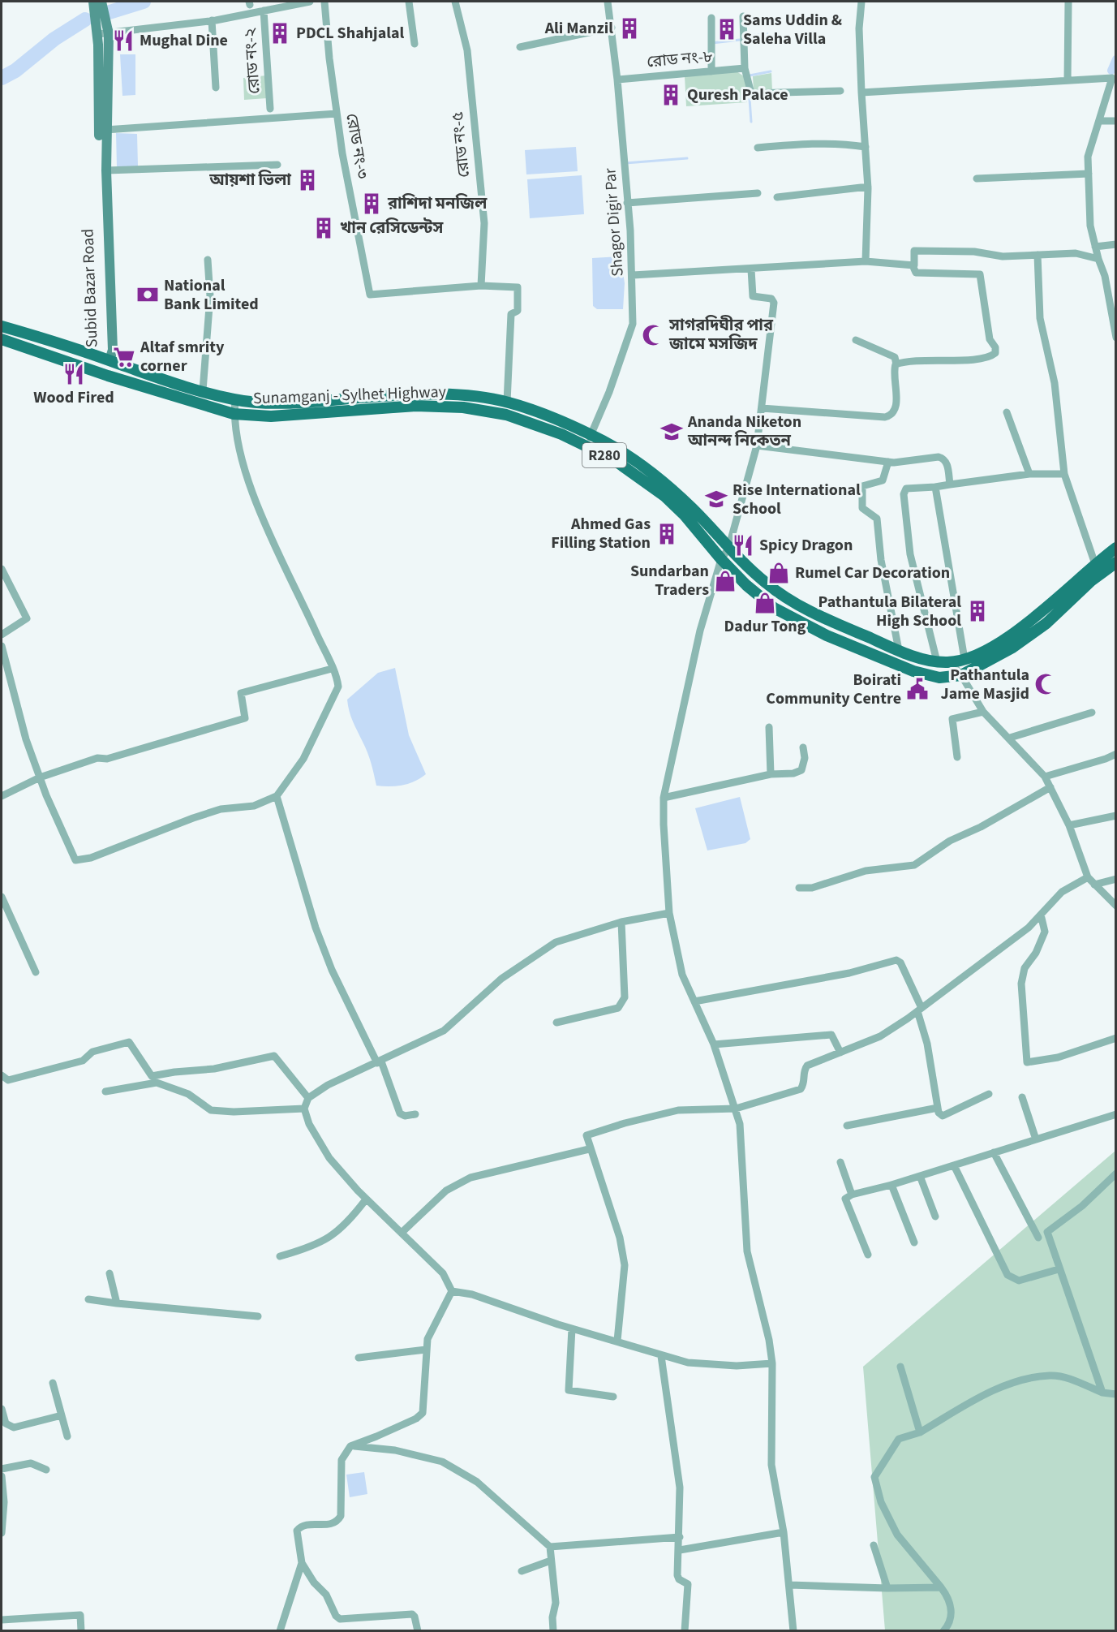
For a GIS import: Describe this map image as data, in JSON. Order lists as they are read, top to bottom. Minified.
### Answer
{"streets":{"main road":["Subid Bazar Road","Sunamganj - Sylhet Highway","R280"],"street":["রোড নং-৮","রোড নং-২","রোড নং-৫","রোড নং-৩","Shagor Digir Par"]},"crossings":[["রোড নং-৮","Shagor Digir Par"],["রোড নং-৫","রোড নং-৩"],["Shagor Digir Par","Sunamganj - Sylhet Highway"],["Subid Bazar Road","Sunamganj - Sylhet Highway"]],"places":{"building":["Ali Manzil","Sams Uddin & Saleha Villa","PDCL Shahjalal","Quresh Palace","আয়শা ভিলা","রাশিদা মনজিল","খান রেসিডেন্টস","Ahmed Gas Filling Station","Pathantula Bilateral High School"],"restaurant":["Mughal Dine","Wood Fired","Spicy Dragon"],"bank":["National Bank Limited"],"mosque":["সাগরদিঘীর পার জামে মসজিদ","Pathantula Jame Masjid"],"supermarket":["Altaf smrity corner"],"school or university":["Ananda Niketon আনন্দ নিকেতন","Rise International School"],"shop":["Rumel Car Decoration","Sundarban Traders","Dadur Tong"],"public building":["Boirati Community Centre"]}}
